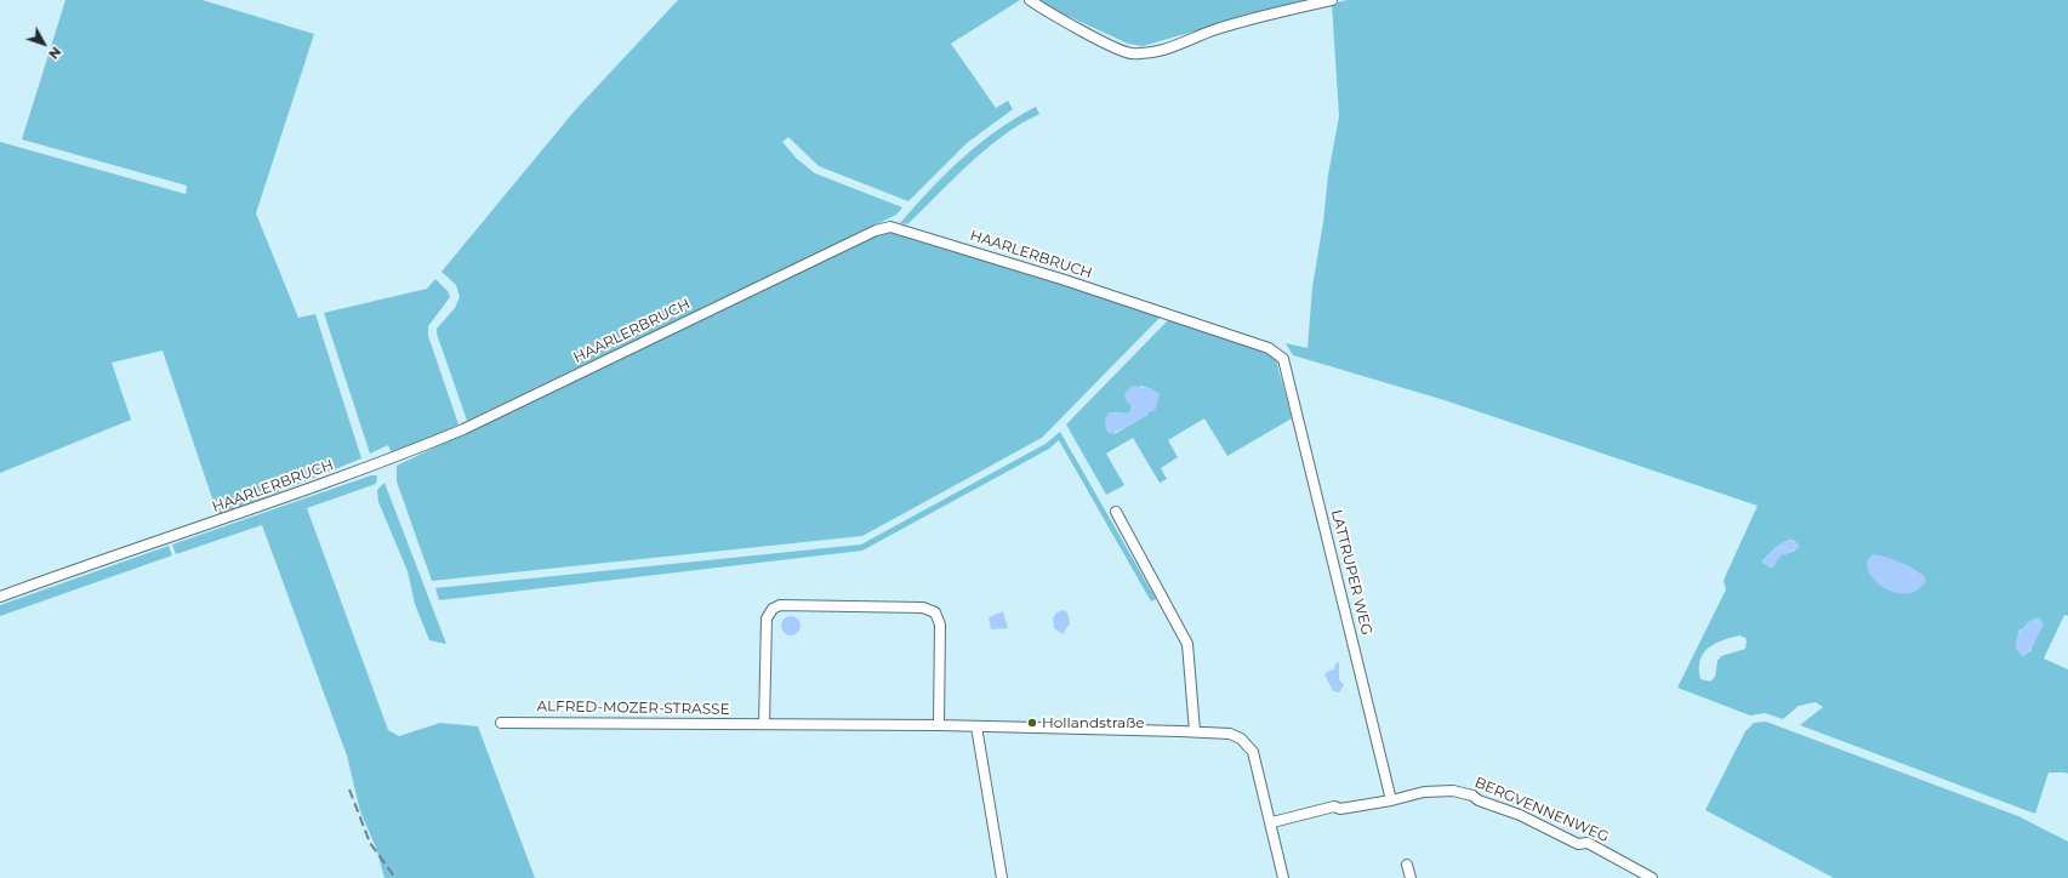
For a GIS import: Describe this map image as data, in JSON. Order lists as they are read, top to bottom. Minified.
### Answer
{"streets":{"street":["HAARLERBRUCH","LATTRUPER WEG","ALFRED-MOZER-STRASSE","BERGVENNENWEG"]},"crossings":[["HAARLERBRUCH","LATTRUPER WEG"],["LATTRUPER WEG","BERGVENNENWEG"],["ALFRED-MOZER-STRASSE","BERGVENNENWEG"]],"places":["Hollandstraße"],"north":"bottom right"}
